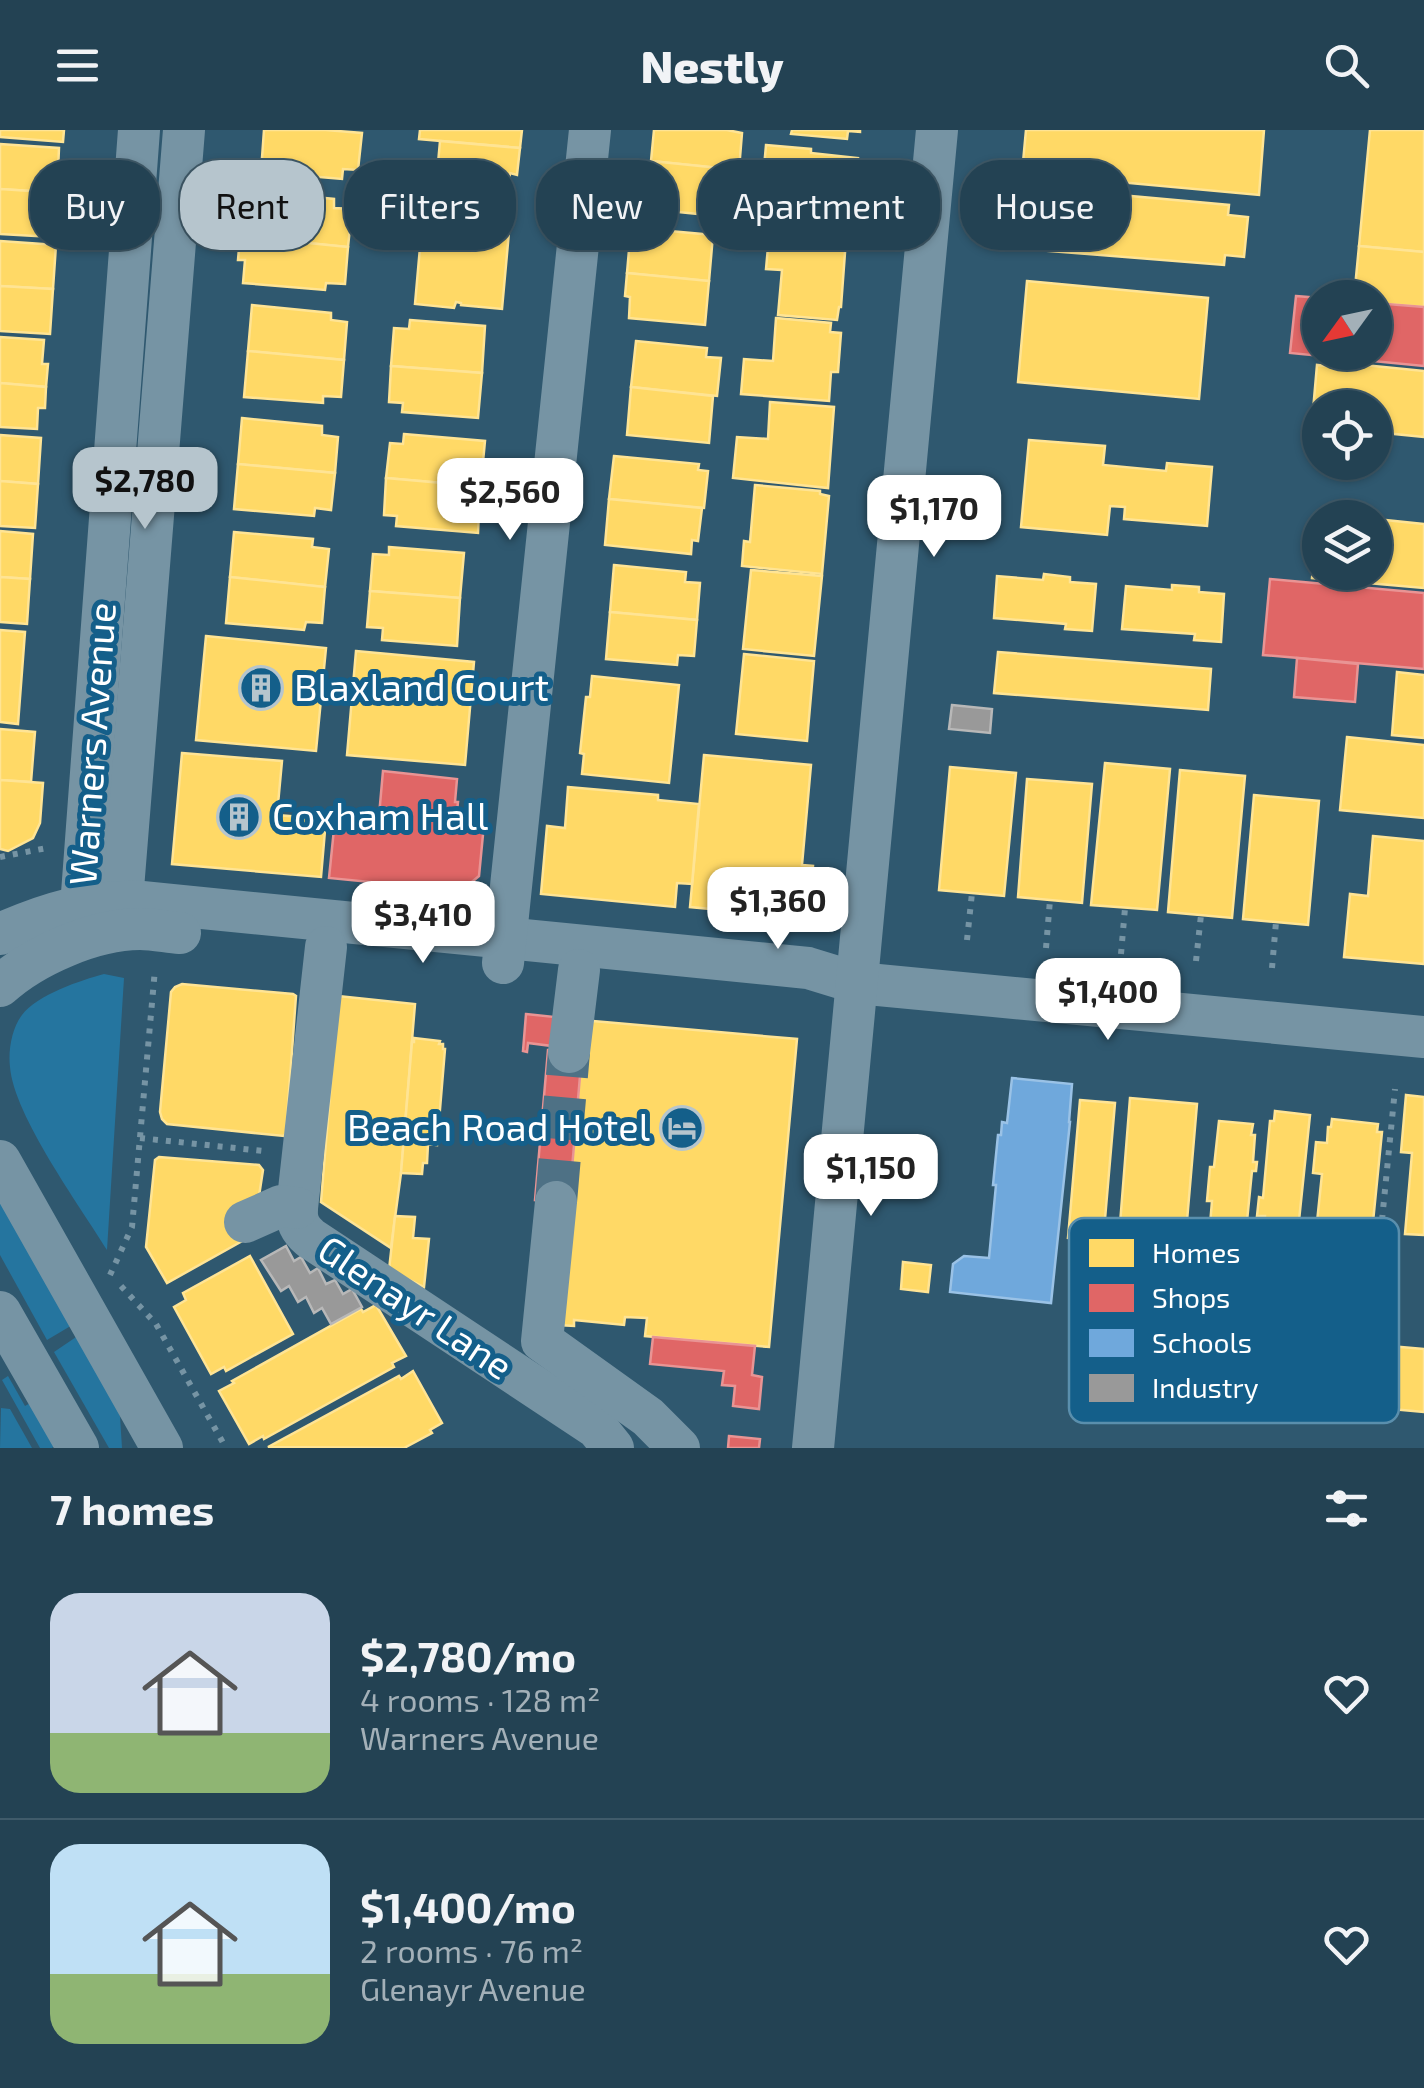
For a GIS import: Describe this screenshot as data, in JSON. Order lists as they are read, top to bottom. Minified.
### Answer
{"streets":{"street":["Warners Avenue","Glenayr Lane"]},"places":{"building":["Blaxland Court","Coxham Hall"],"hotel":["Beach Road Hotel"]},"legend":["Homes","Shops","Schools","Industry"],"north":"bottom left","page":{"header":"Nestly","chip":["Buy","Rent","Filters","New","Apartment","House"],"price":["$2,780","$2,560","$1,170","$1,360","$3,410","$1,400","$1,150"],"heading":"7 homes","list":[{"name":"$2,780/mo","note":"4 rooms · 128 m² · Warners Avenue"},{"name":"$1,400/mo","note":"2 rooms · 76 m² · Glenayr Avenue"}]}}
